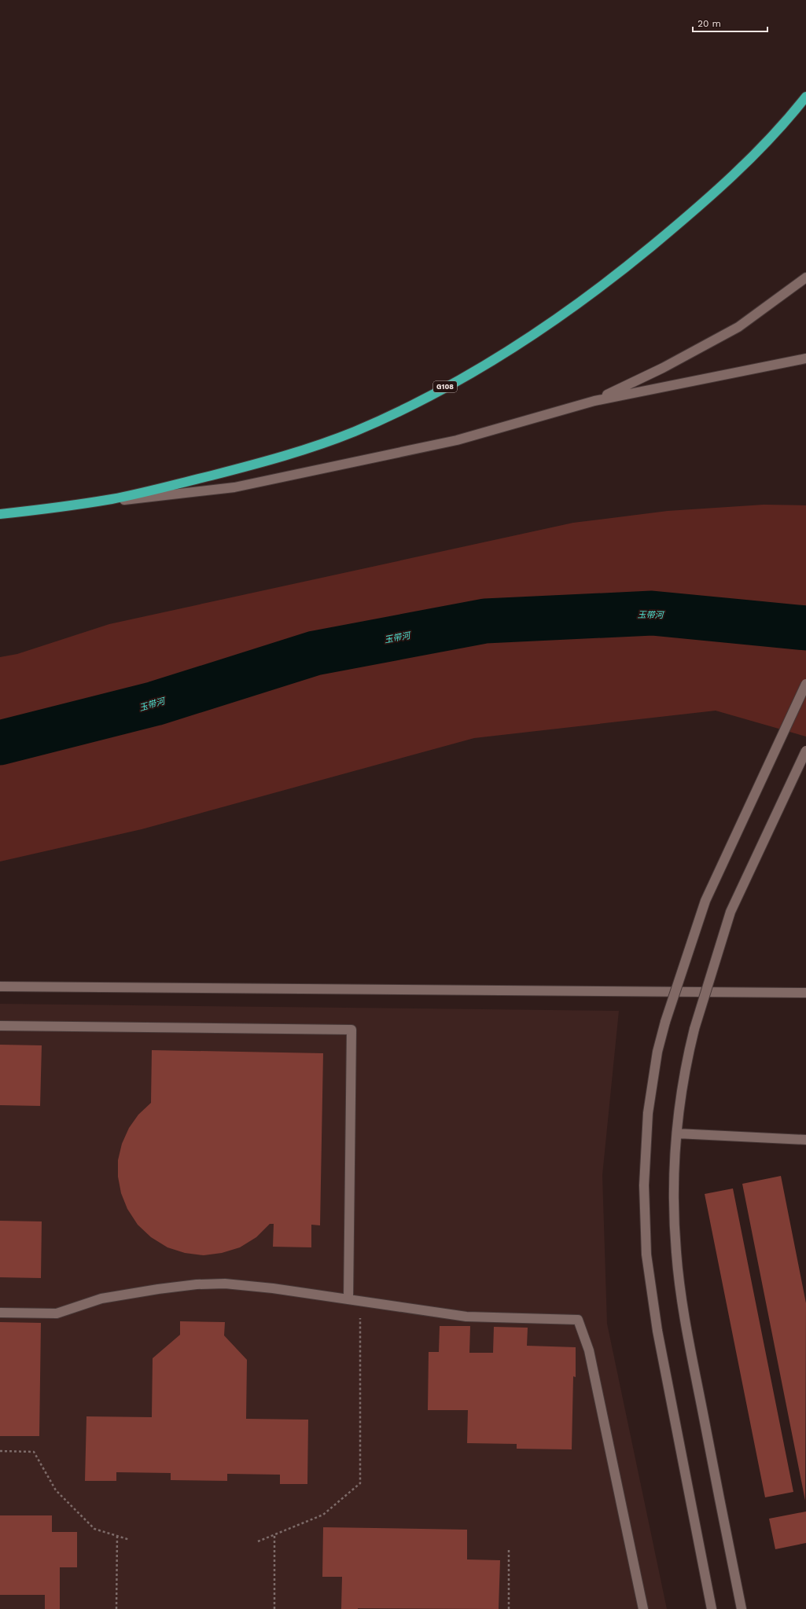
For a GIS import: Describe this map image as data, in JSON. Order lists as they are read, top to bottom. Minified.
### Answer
{"streets":{"highway":["G108"]},"water":["玉带河"],"scale_bar":"20 m"}
